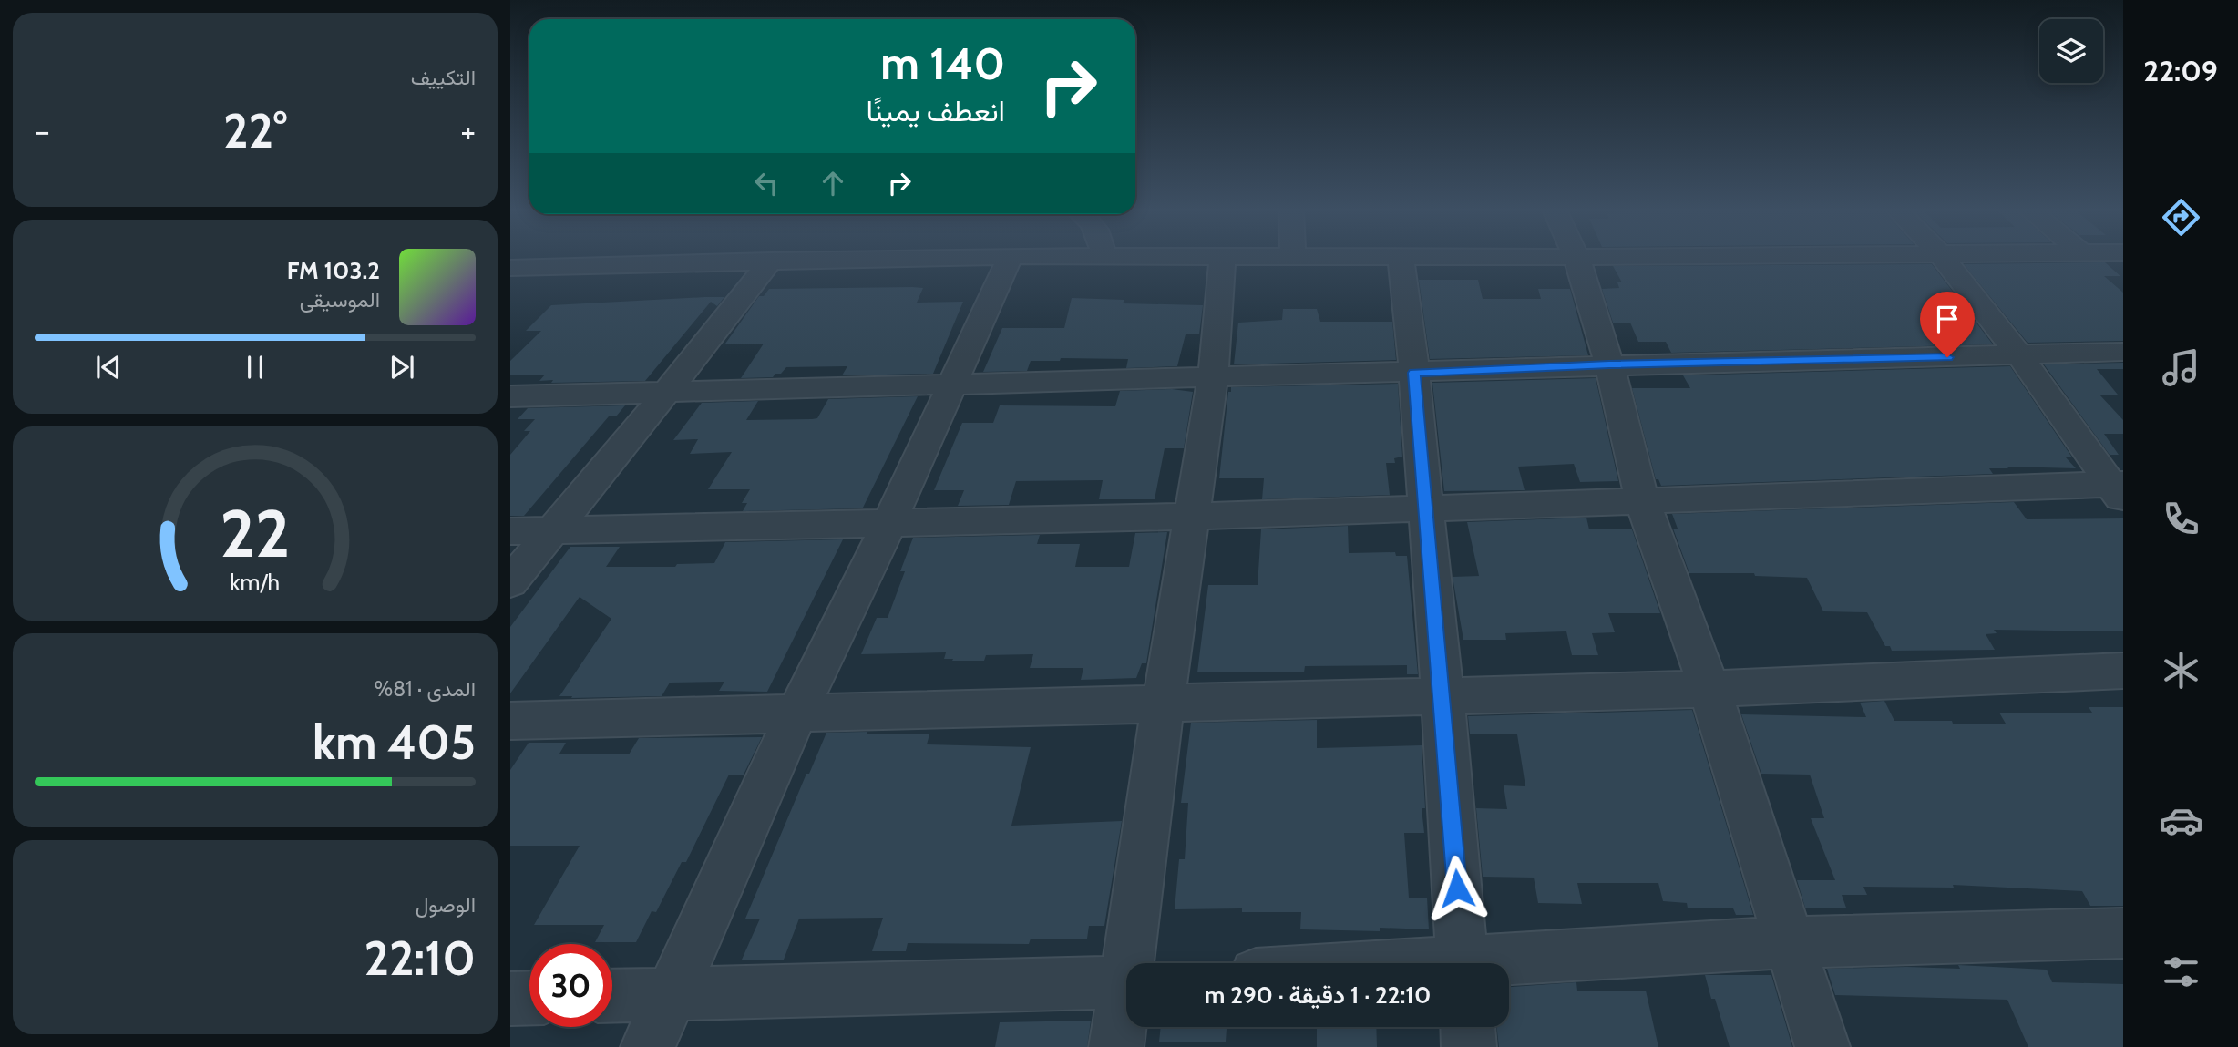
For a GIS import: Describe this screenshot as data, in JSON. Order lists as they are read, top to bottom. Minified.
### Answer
{"page":{"tabs":"22:09","tile":["التكييف",["المدى · 81%","405 km"],["الوصول","22:10"]],"turn":["140 m","انعطف يمينًا"],"heat":["−","22°","+"],"song":["103.2 FM","الموسيقى"],"limit":"30","trip":"22:10 · 1 دقيقة · 290 m","gauge":["22","km/h"]}}
